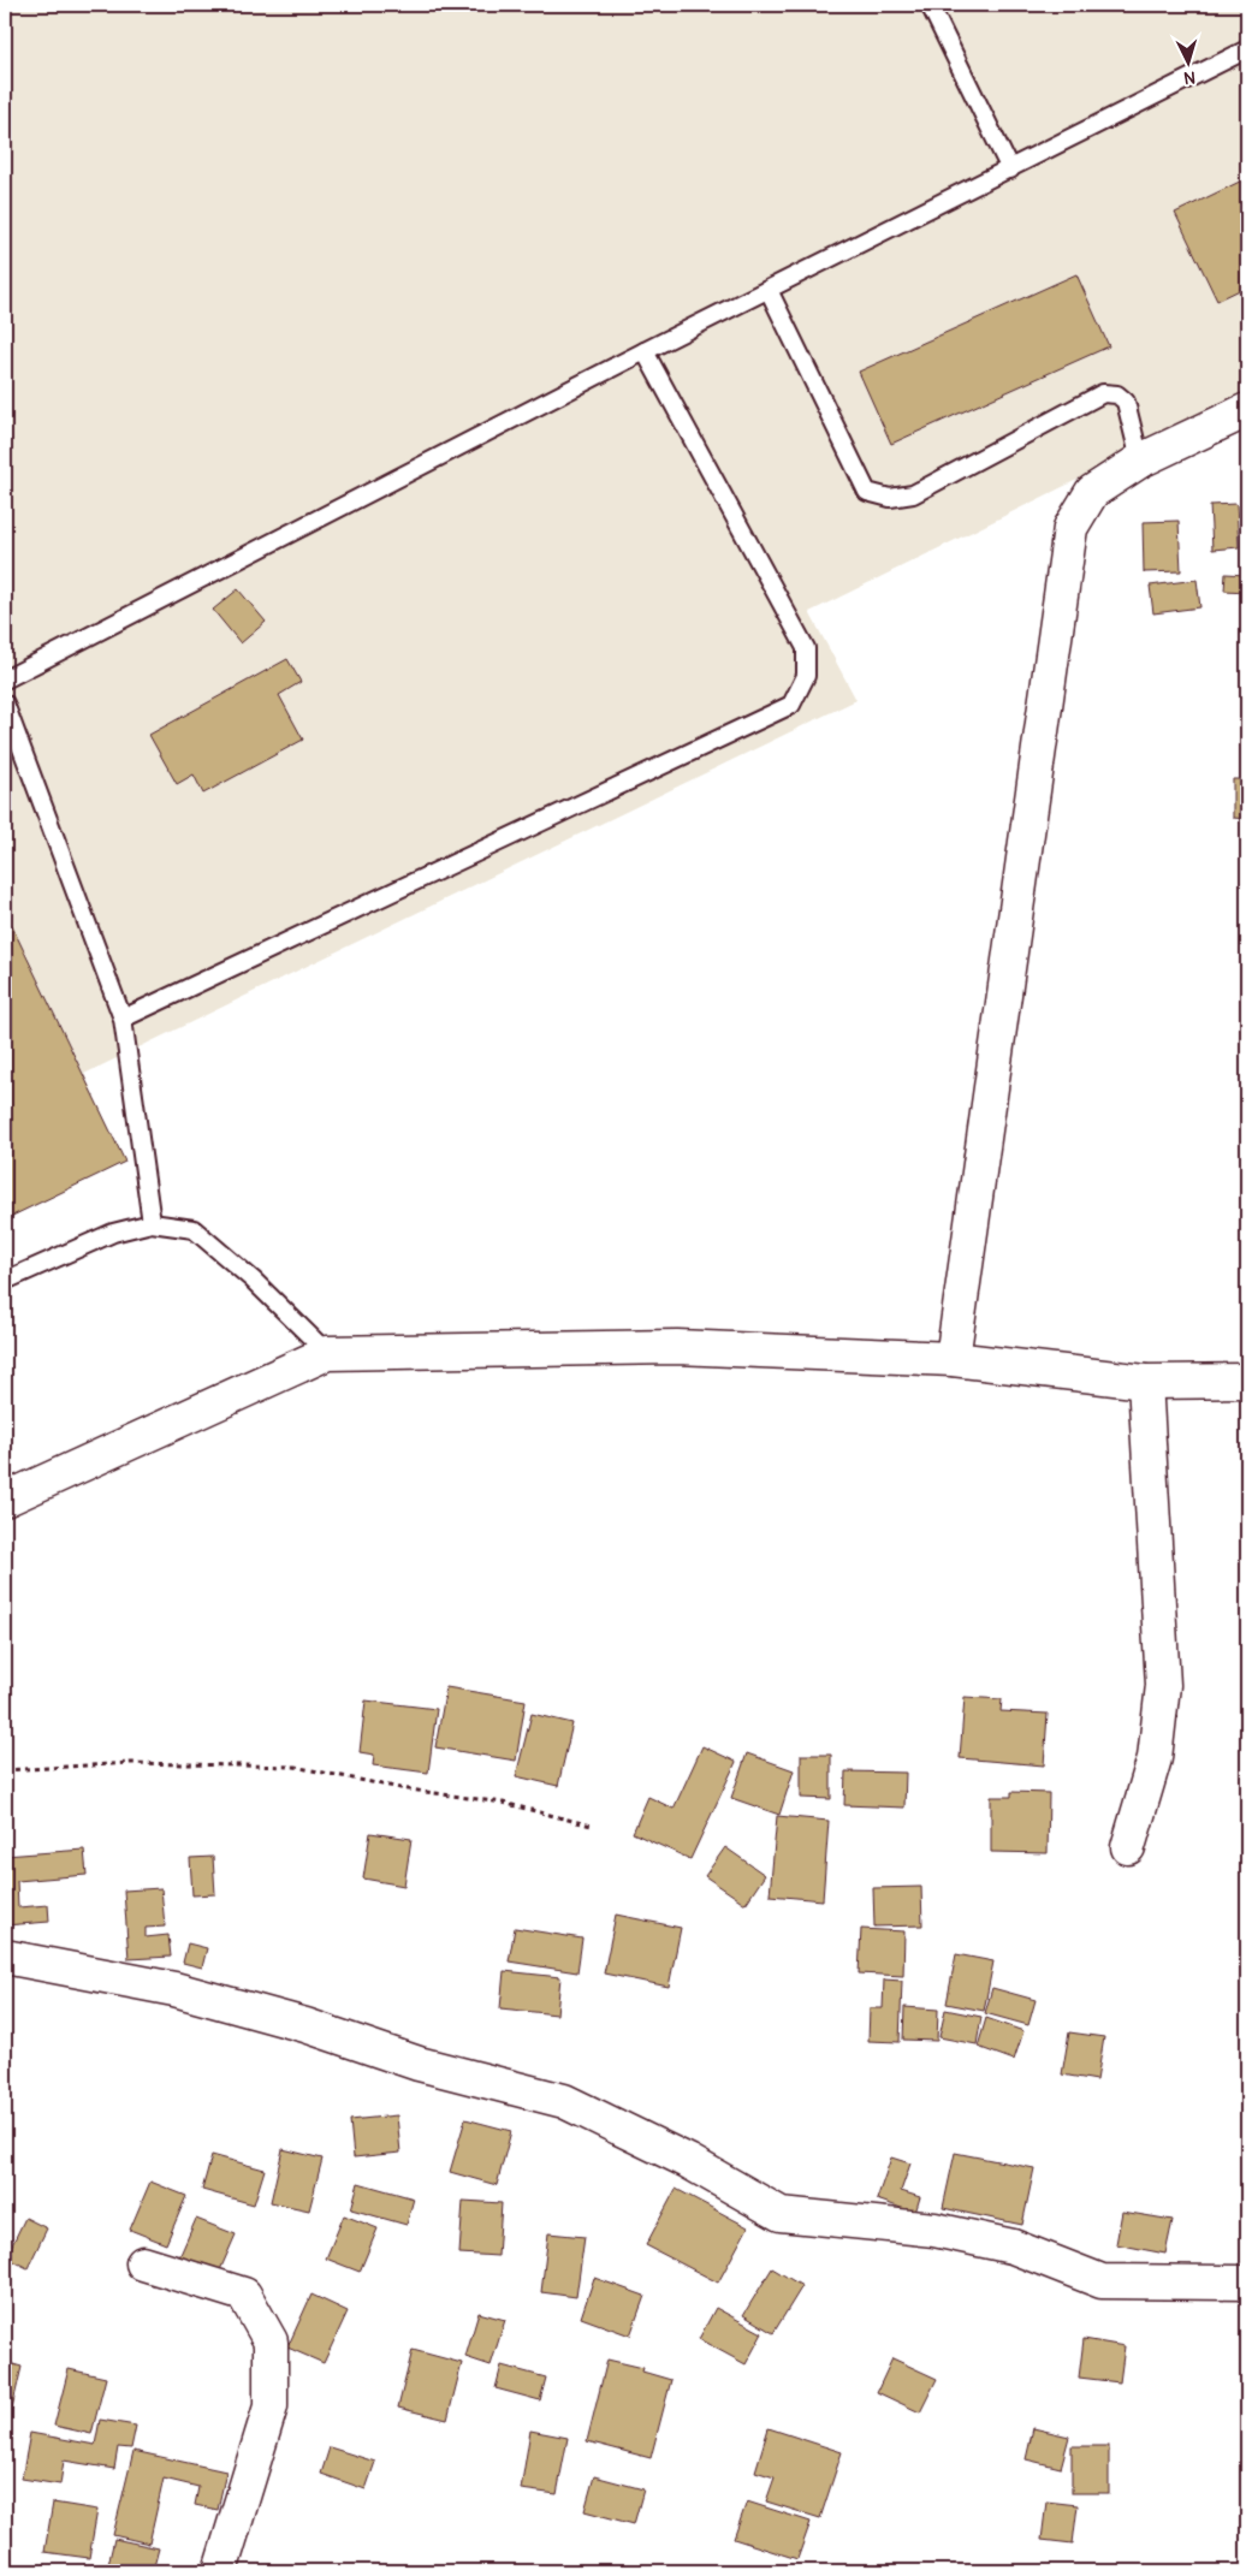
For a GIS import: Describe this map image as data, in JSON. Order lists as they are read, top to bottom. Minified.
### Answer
{"north":"bottom"}
